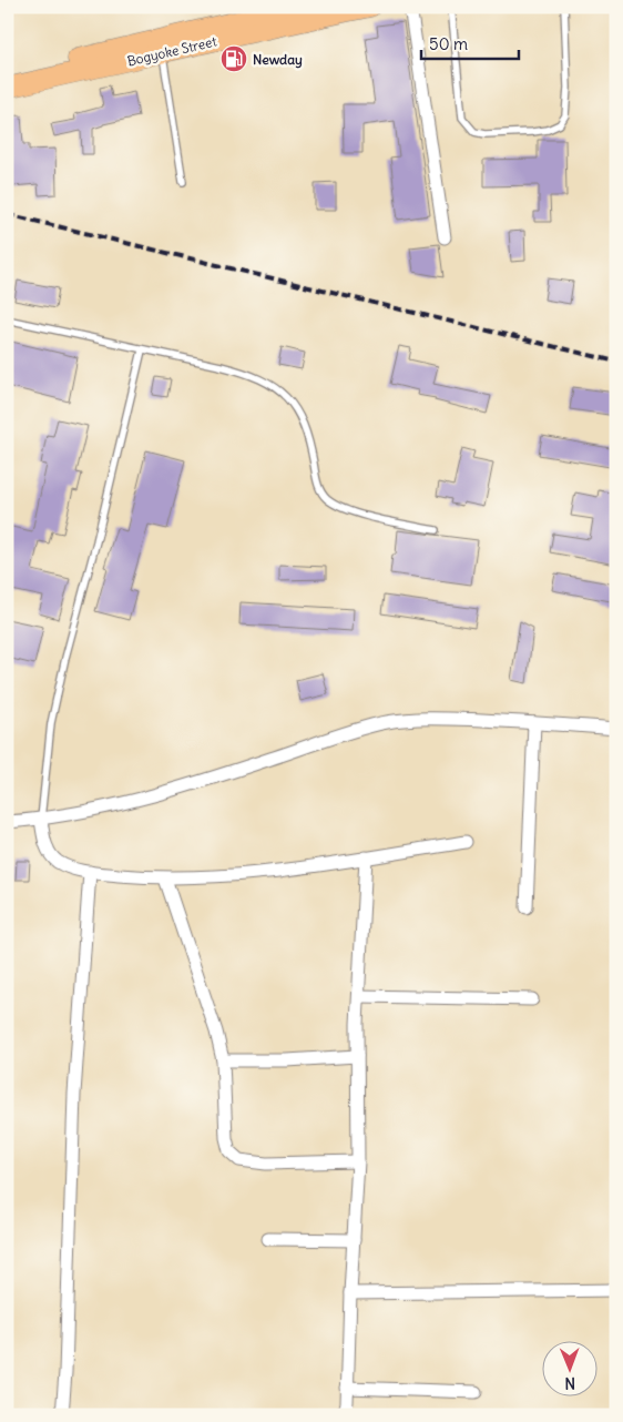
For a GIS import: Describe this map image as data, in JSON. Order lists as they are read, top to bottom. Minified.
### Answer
{"streets":{"main road":["Bogyoke Street"]},"places":{"fuel station":["Newday"]},"scale_bar":"50 m","north":"bottom"}
